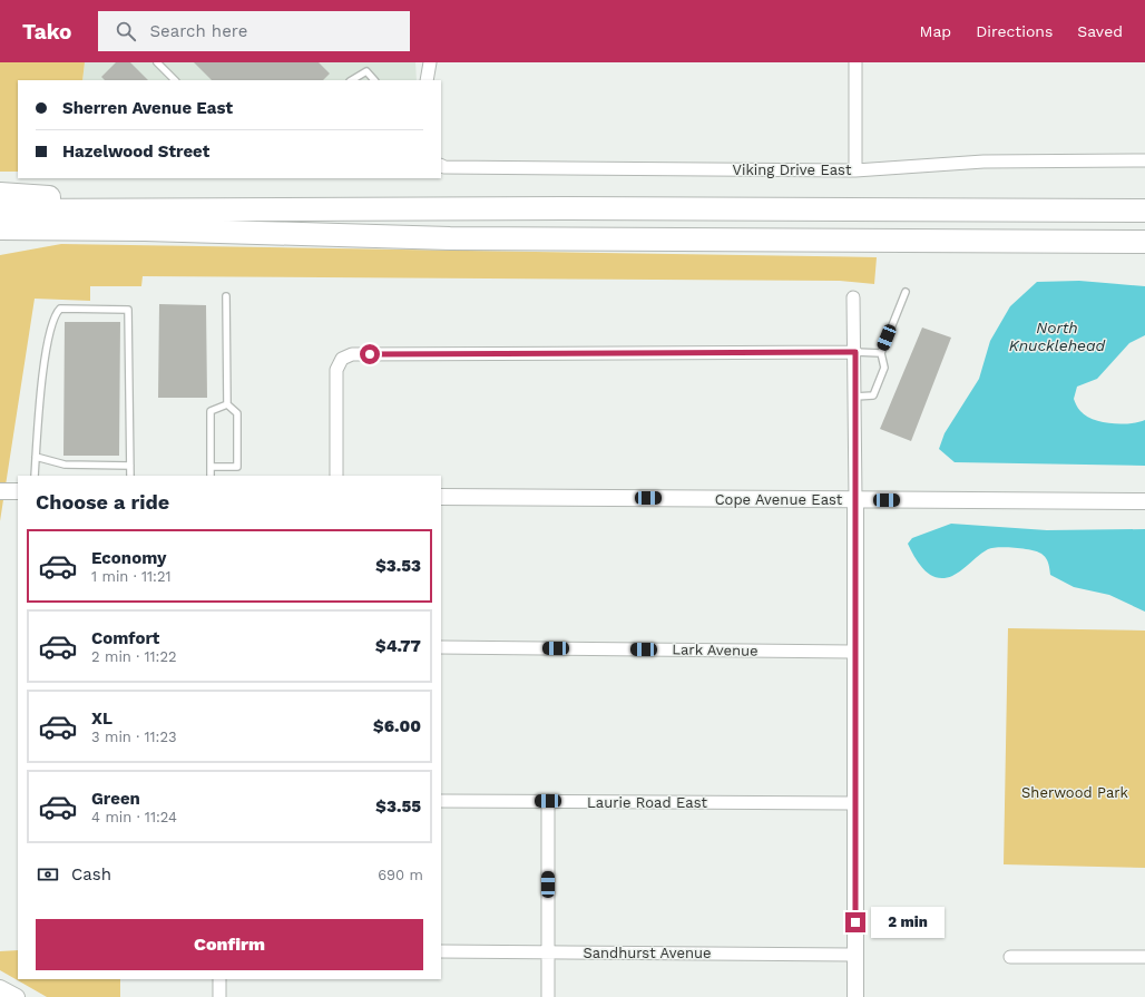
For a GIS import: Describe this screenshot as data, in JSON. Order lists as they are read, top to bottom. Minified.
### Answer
{"streets":{"street":["Viking Drive East","Cope Avenue East","Lark Avenue","Laurie Road East","Sandhurst Avenue"]},"water":["North Knucklehead"],"parks":["Sherwood Park"],"page":{"header":"Tako","search":"Search here","nav":["Map","Directions","Saved"],"banner":["Sherren Avenue East","Hazelwood Street"],"heading":"Choose a ride","list":[{"name":"Economy","note":"1 min · 11:21","value":"$3.53"},{"name":"Comfort","note":"2 min · 11:22","value":"$4.77"},{"name":"XL","note":"3 min · 11:23","value":"$6.00"},{"name":"Green","note":"4 min · 11:24","value":"$3.55"}],"pay":["Cash","690 m"],"bubble":"2 min","buttons":"Confirm"}}
